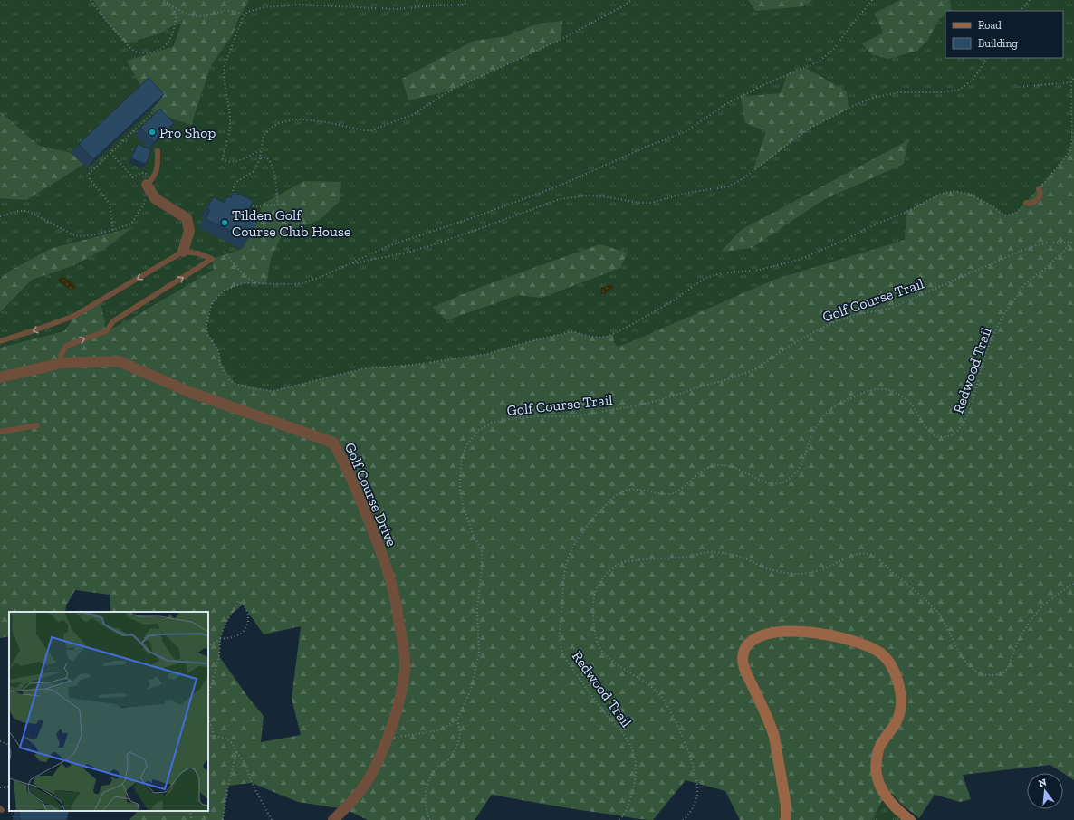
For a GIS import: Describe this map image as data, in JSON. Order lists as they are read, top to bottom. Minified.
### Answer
{"streets":{"street":["Golf Course Drive"],"path":["Golf Course Trail","Redwood Trail"]},"crossings":[["Golf Course Trail","Redwood Trail"]],"places":["Pro Shop","Tilden Golf Course Club House"],"legend":["Road","Building"],"north":"top"}
